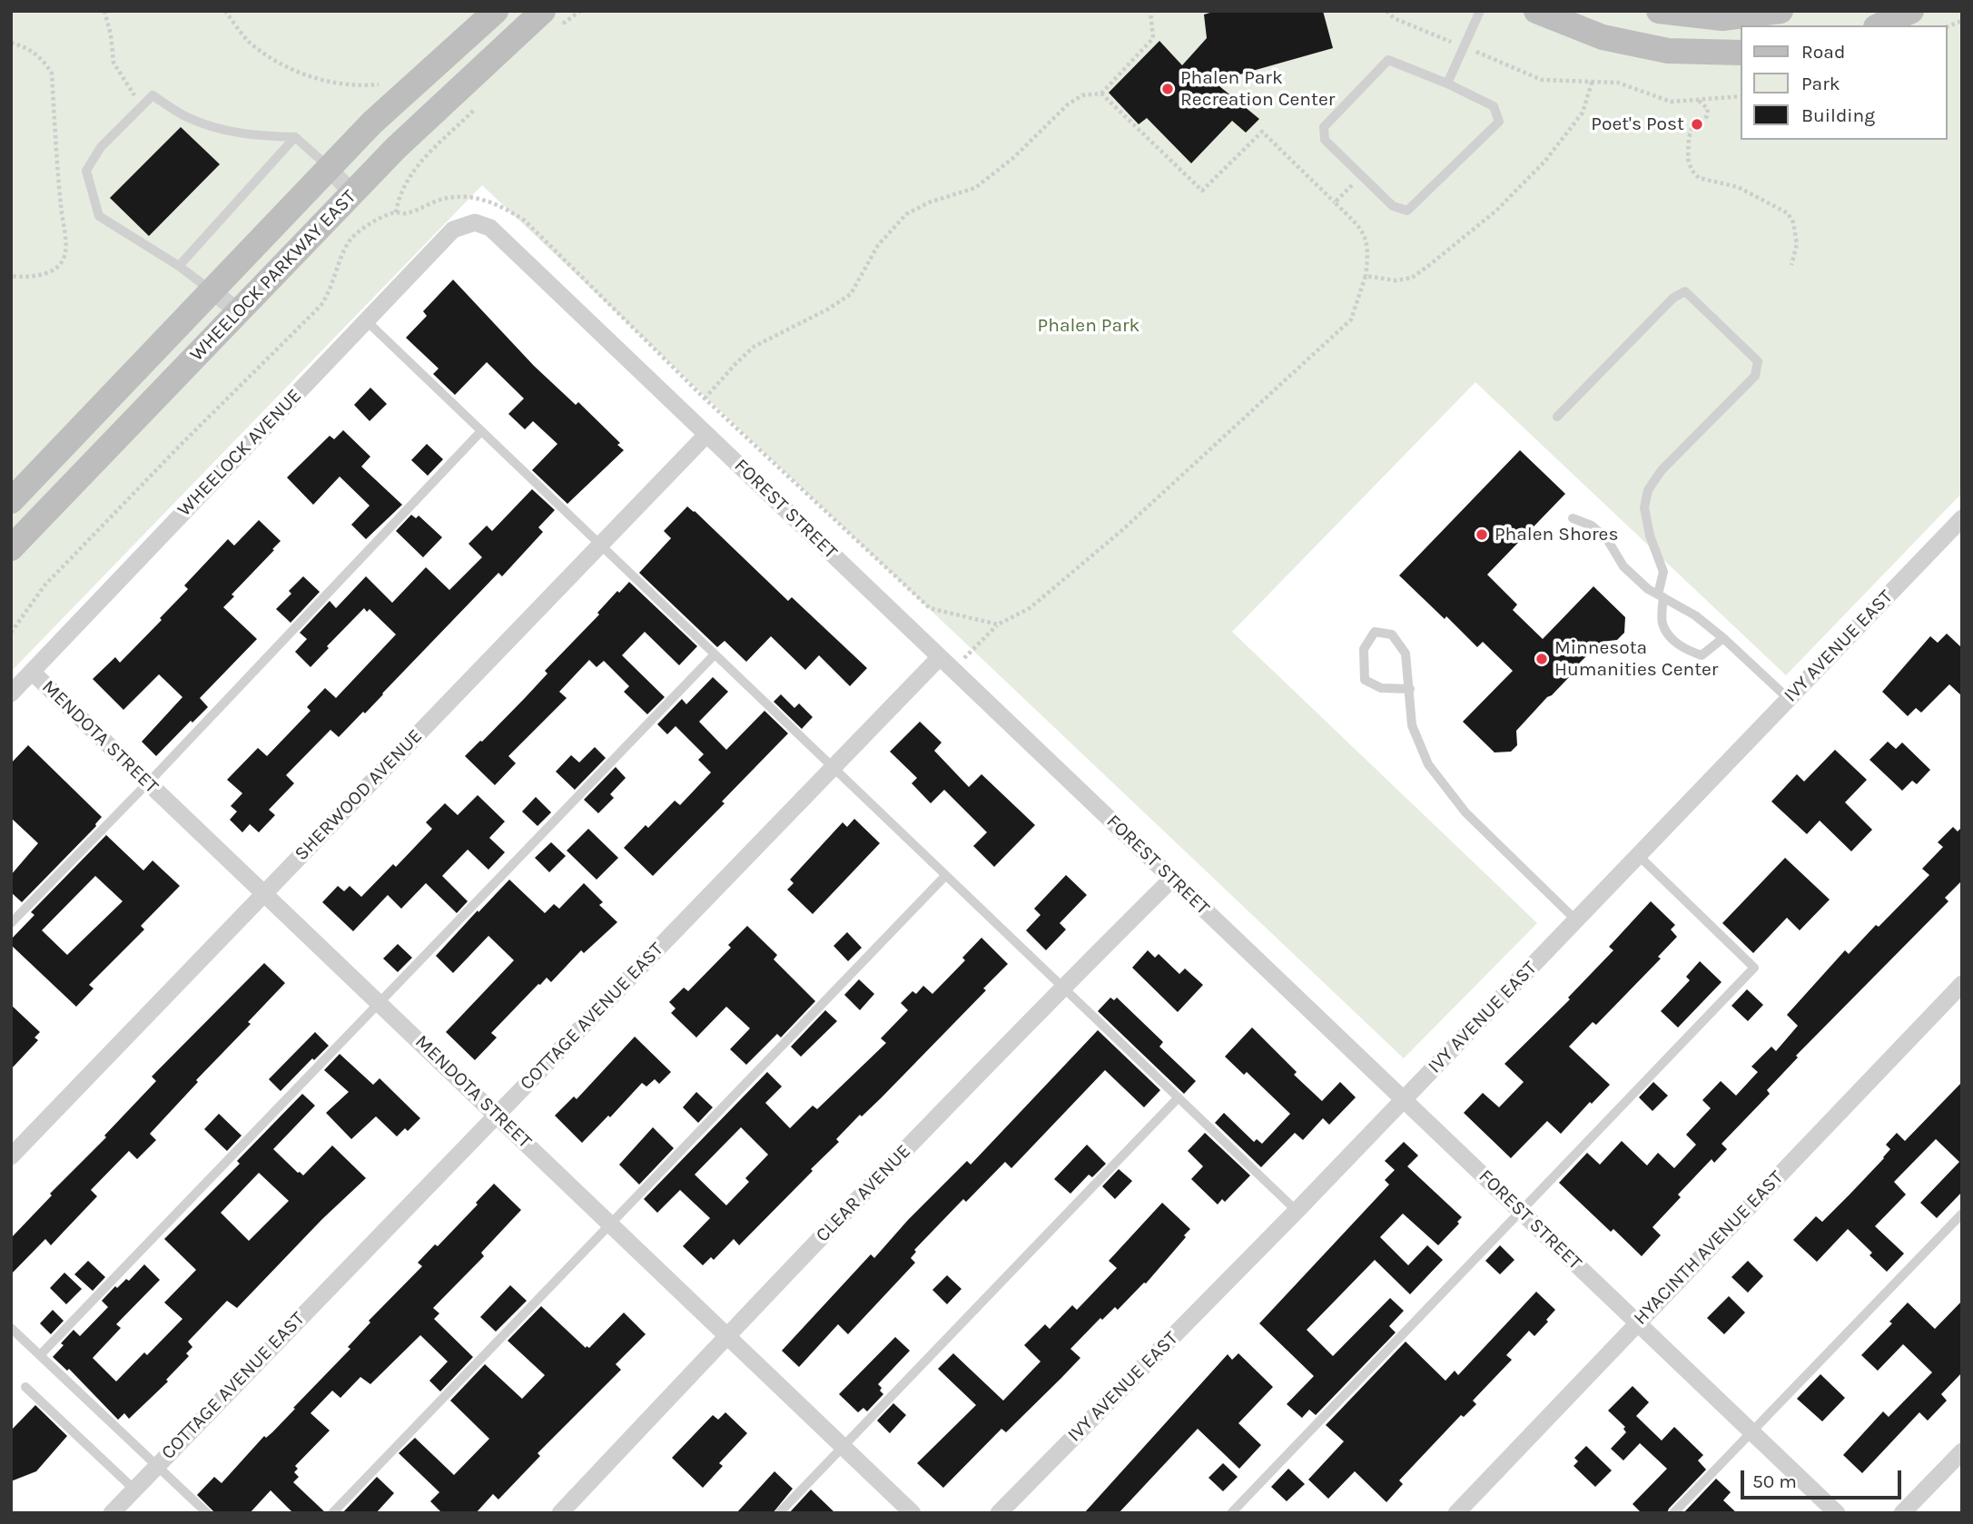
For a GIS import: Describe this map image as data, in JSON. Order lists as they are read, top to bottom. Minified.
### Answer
{"streets":{"street":["WHEELOCK PARKWAY EAST","WHEELOCK AVENUE","FOREST STREET","IVY AVENUE EAST","MENDOTA STREET","SHERWOOD AVENUE","COTTAGE AVENUE EAST","CLEAR AVENUE","HYACINTH AVENUE EAST"]},"crossings":[["WHEELOCK AVENUE","FOREST STREET"],["WHEELOCK AVENUE","MENDOTA STREET"],["FOREST STREET","IVY AVENUE EAST"],["FOREST STREET","SHERWOOD AVENUE"],["FOREST STREET","COTTAGE AVENUE EAST"],["FOREST STREET","CLEAR AVENUE"],["FOREST STREET","HYACINTH AVENUE EAST"],["MENDOTA STREET","SHERWOOD AVENUE"],["MENDOTA STREET","COTTAGE AVENUE EAST"],["MENDOTA STREET","CLEAR AVENUE"]],"parks":["Phalen Park"],"places":["Phalen Park Recreation Center","Poet's Post","Phalen Shores","Minnesota Humanities Center"],"legend":["Road","Park","Building"],"scale_bar":"50 m"}
